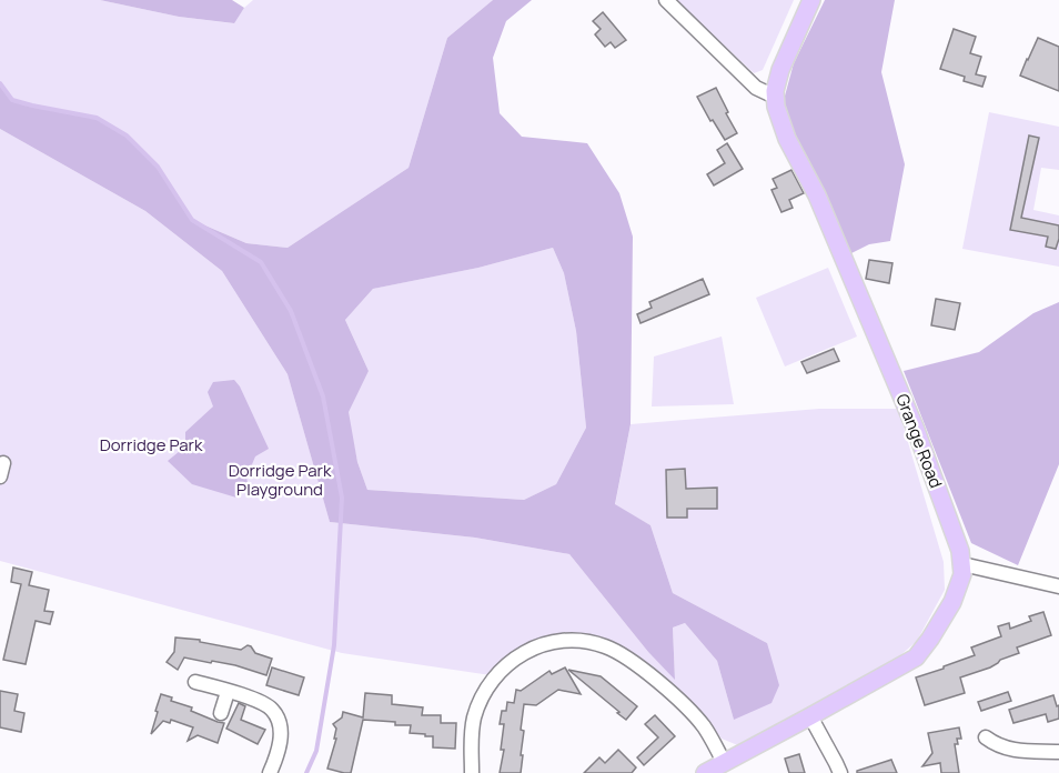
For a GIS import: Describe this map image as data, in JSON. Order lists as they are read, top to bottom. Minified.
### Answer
{"streets":{"main road":["Grange Road"]},"parks":["Dorridge Park","Dorridge Park Playground"]}
